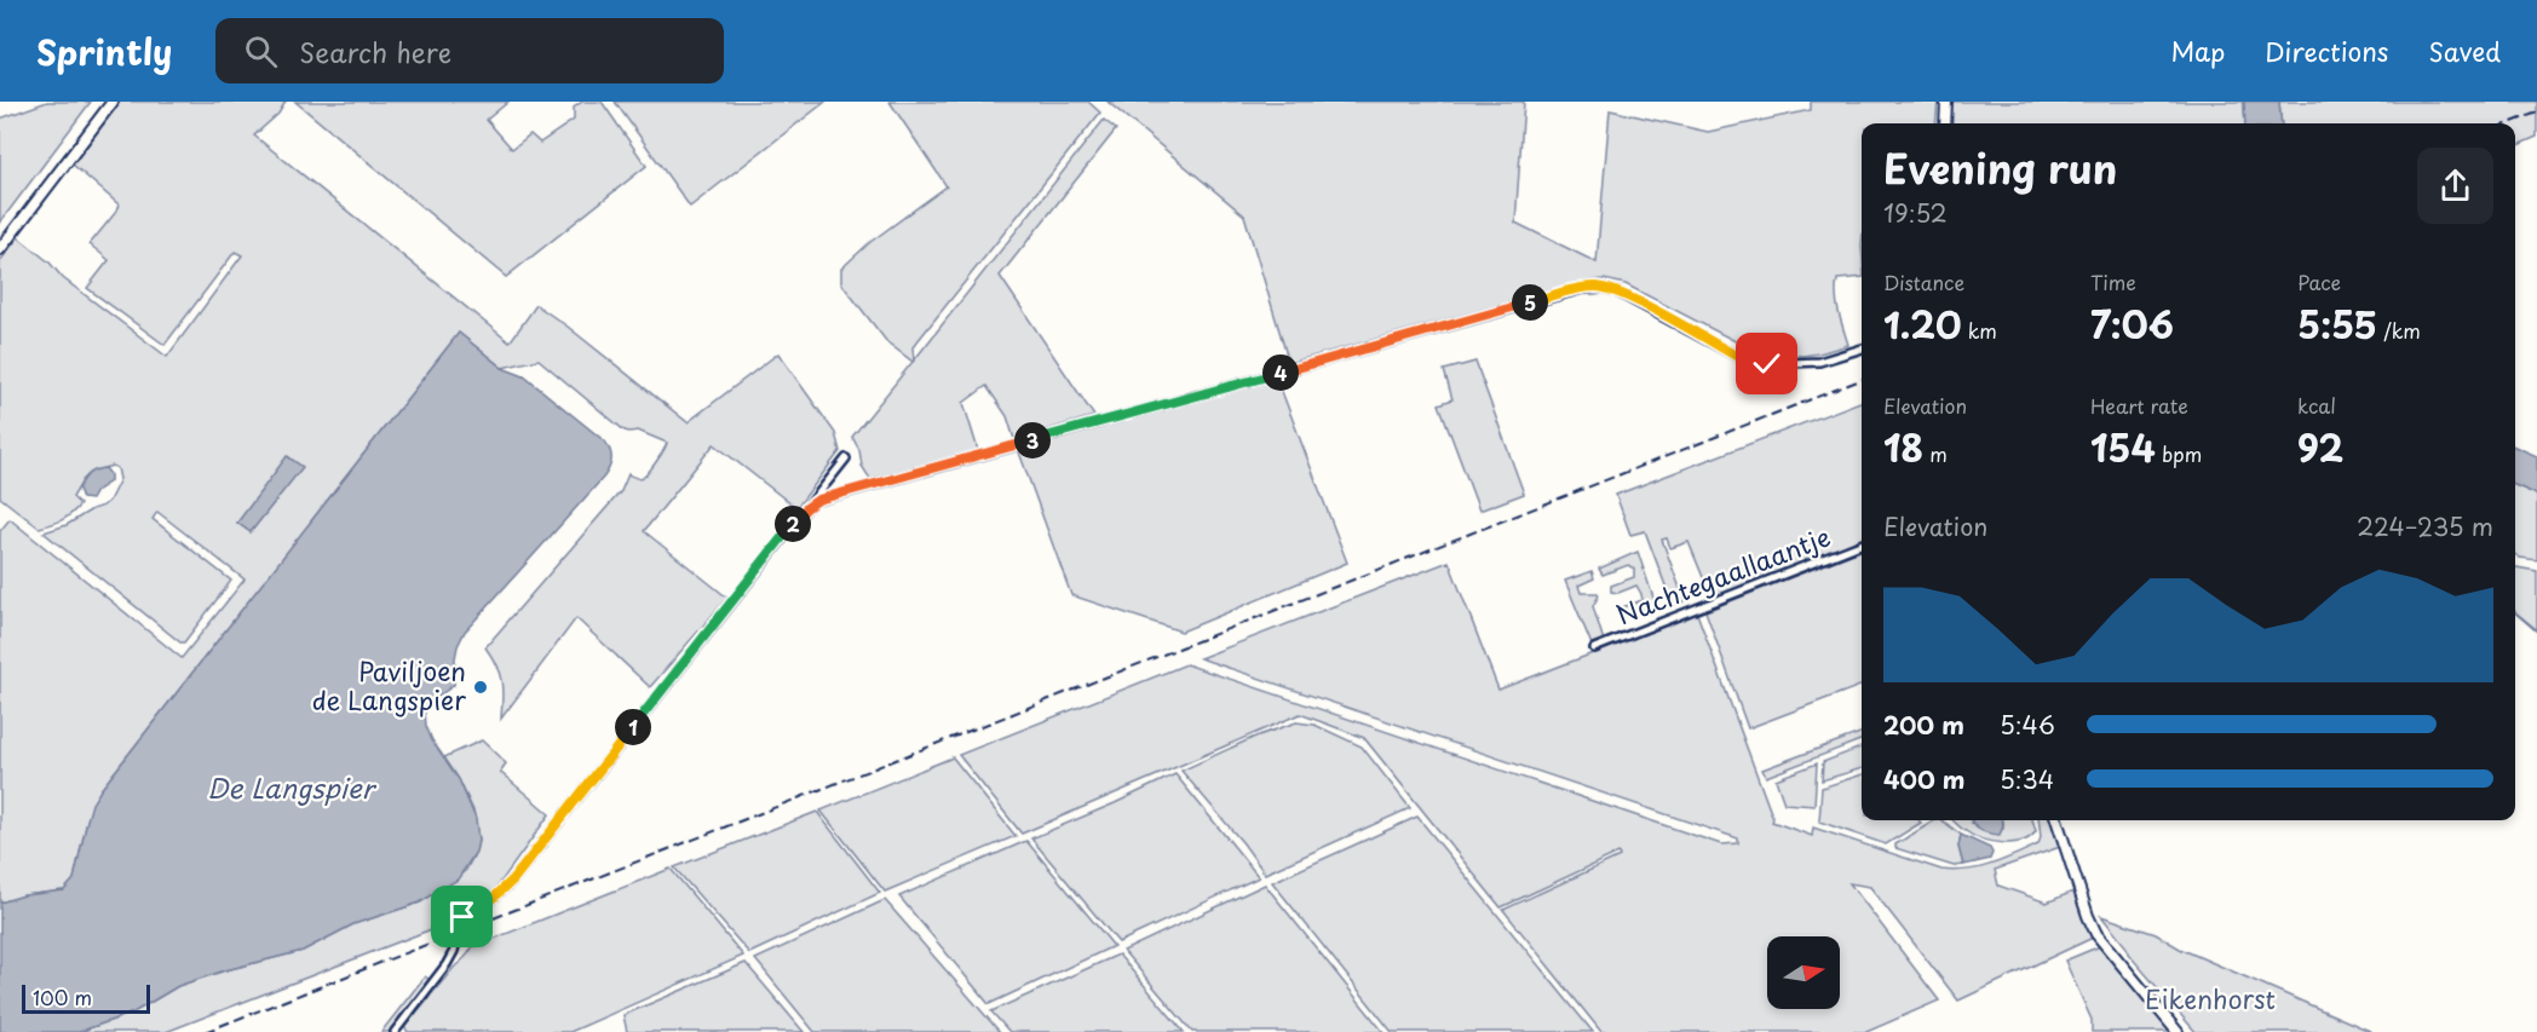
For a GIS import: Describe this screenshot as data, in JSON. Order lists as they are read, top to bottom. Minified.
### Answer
{"streets":{"street":["Nachtegaallaantje"]},"water":["De Langspier"],"parks":["Eikenhorst"],"places":["Paviljoen de Langspier"],"scale_bar":"100 m","north":"right","page":{"header":"Sprintly","search":"Search here","nav":["Map","Directions","Saved"],"heading":["Evening run","19:52"],"stats":[["Distance","1.20 km"],["Time","7:06"],["Pace","5:55 /km"],["Elevation","18 m"],["Heart rate","154 bpm"],["kcal","92"]],"pins":["5","4","3","2","1"],"chart":["Elevation","224–235 m"],"list":[{"name":"200 m","note":"5:46"},{"name":"400 m","note":"5:34"}],"scale":"100 m"}}
